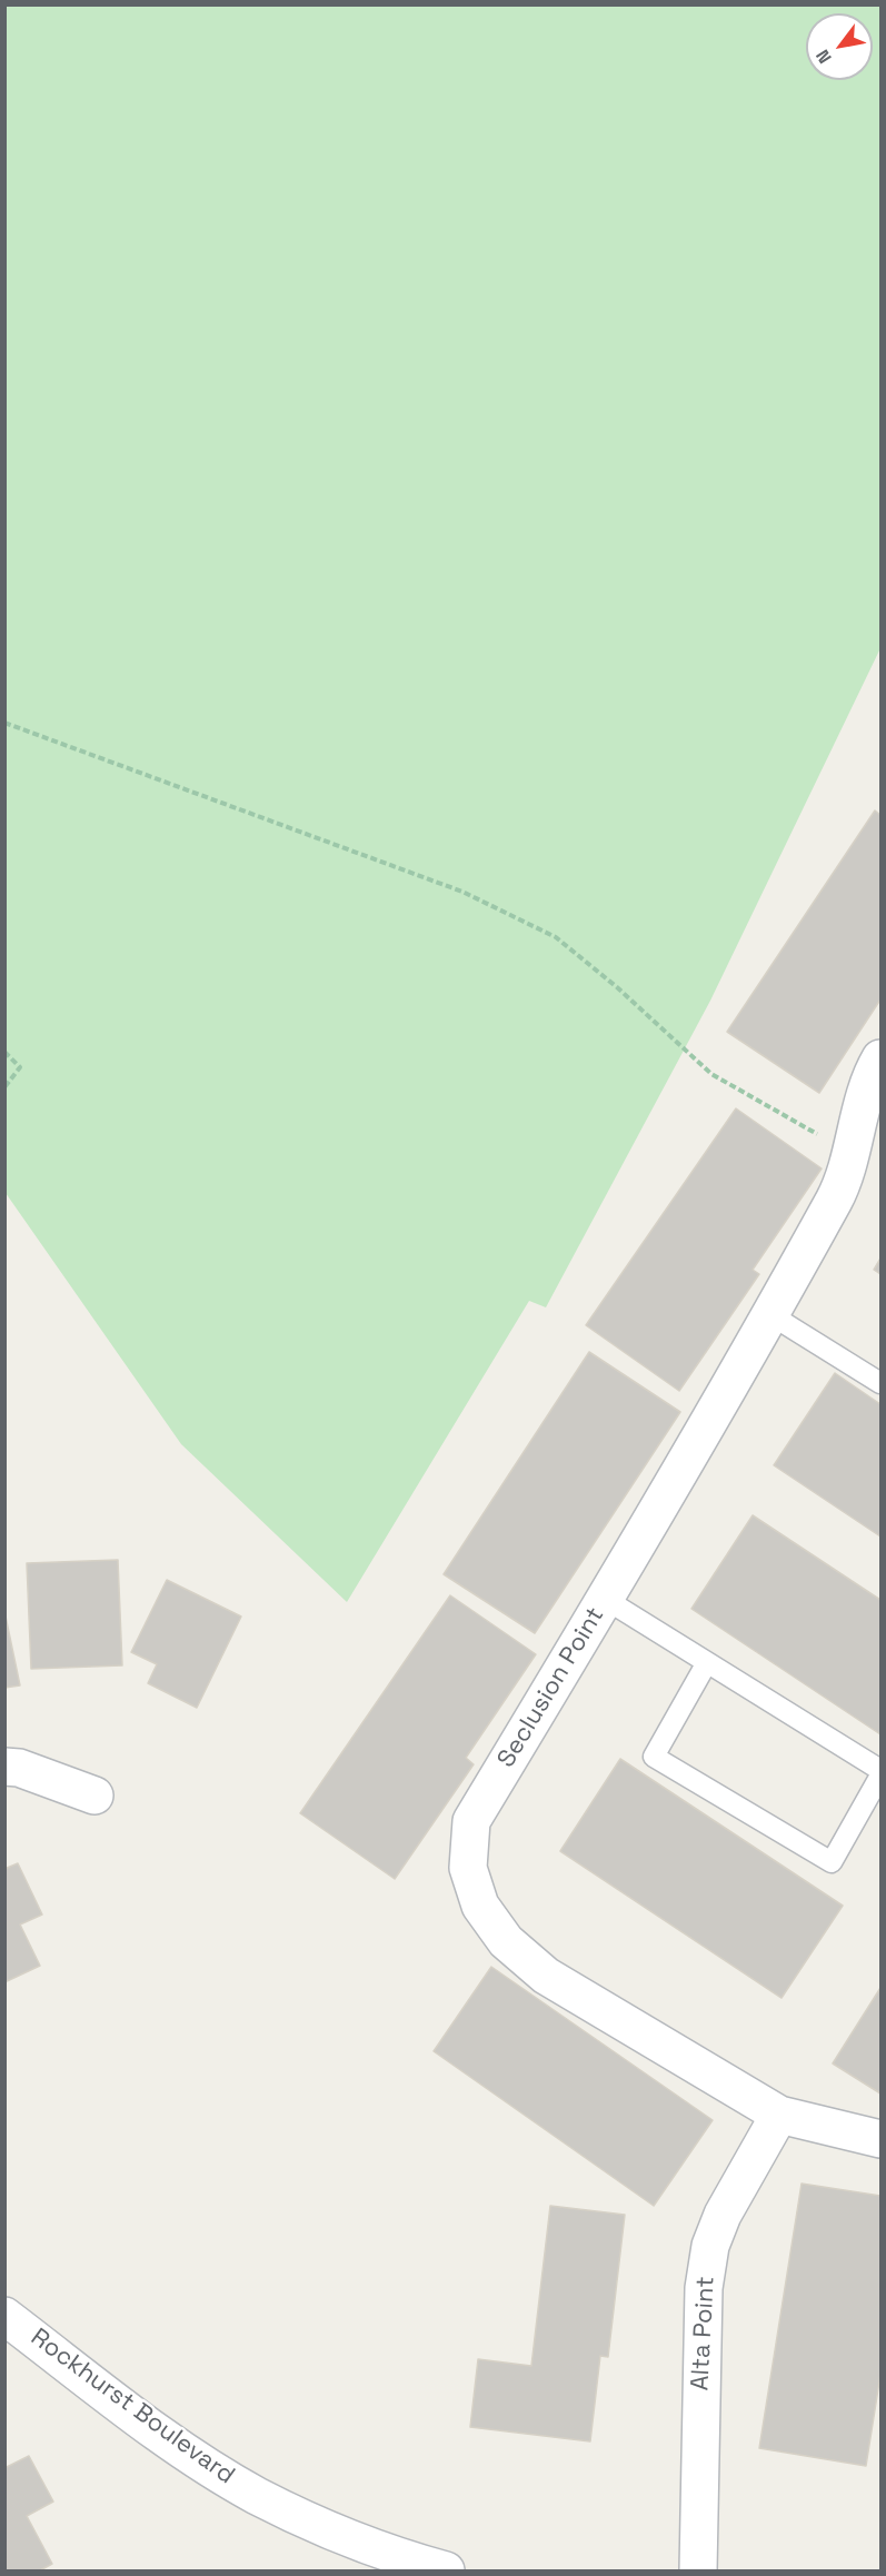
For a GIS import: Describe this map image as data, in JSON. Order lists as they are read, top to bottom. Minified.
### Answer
{"streets":{"street":["Seclusion Point","Alta Point","Rockhurst Boulevard"]},"crossings":[["Seclusion Point","Alta Point"]],"north":"bottom left"}
